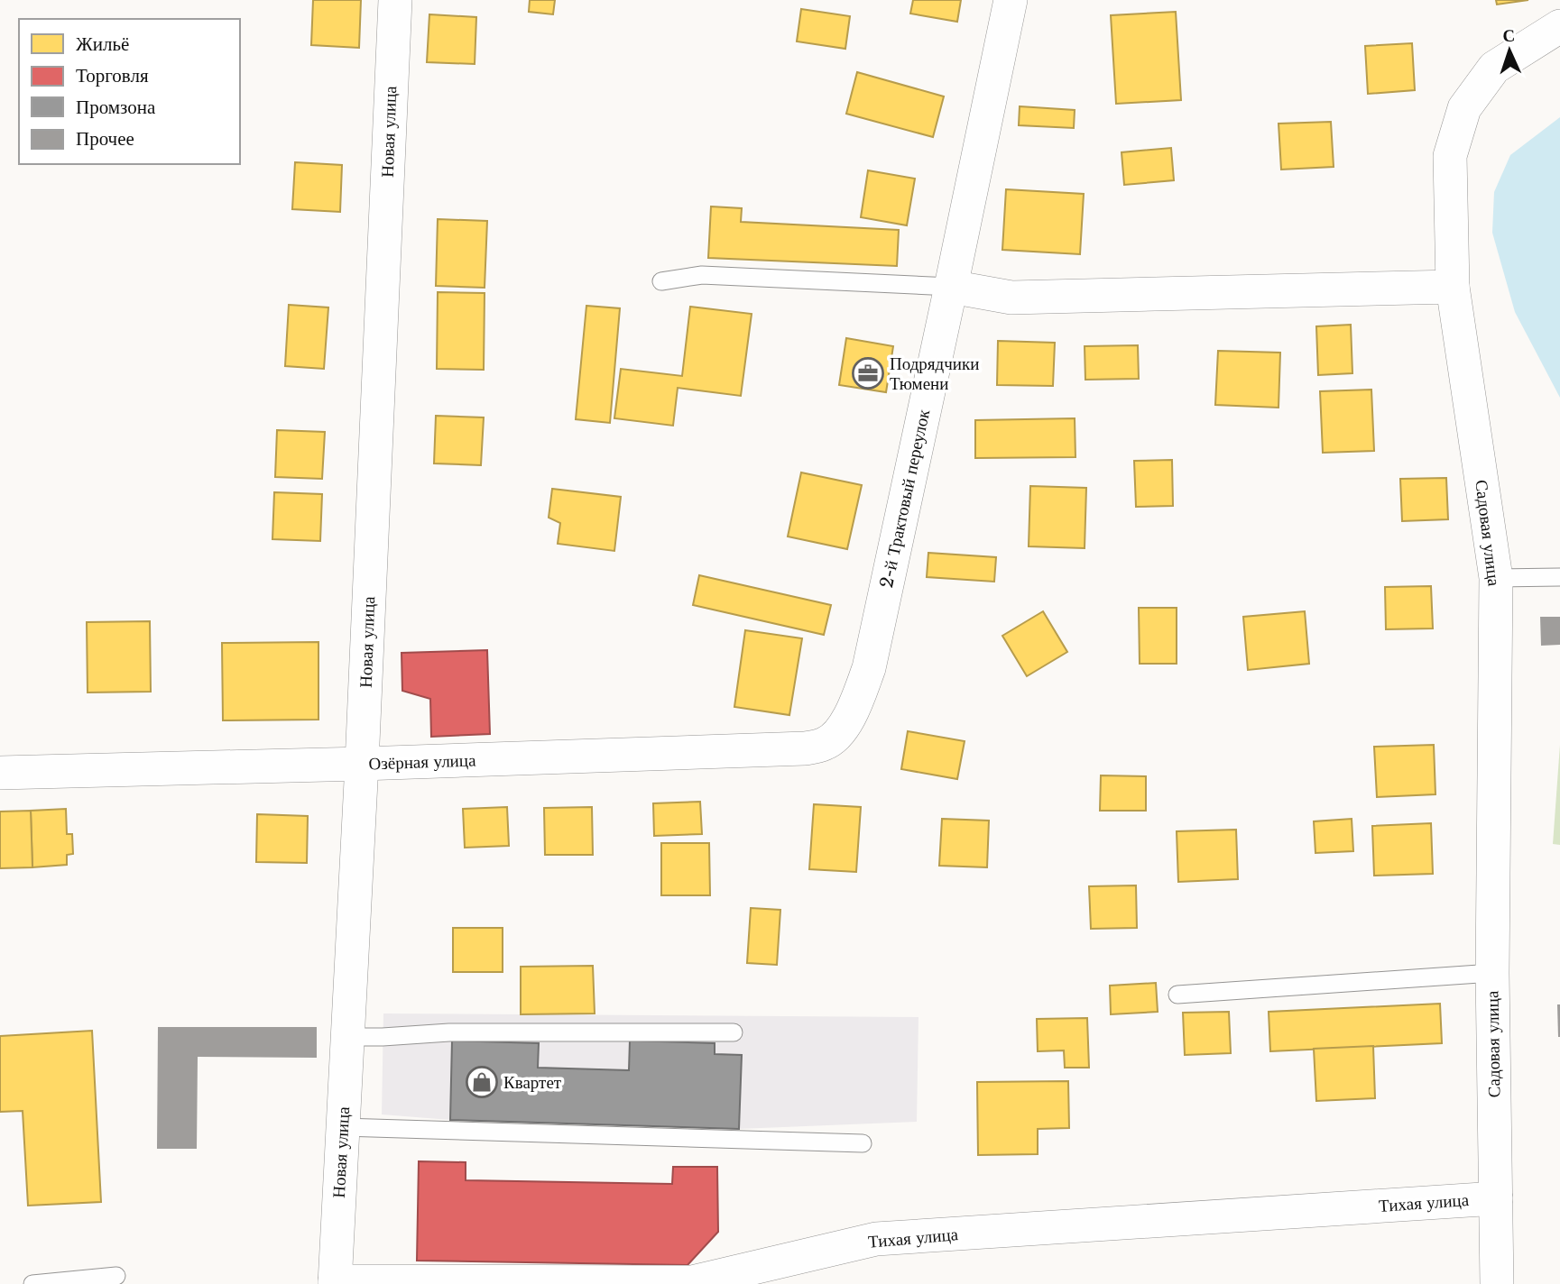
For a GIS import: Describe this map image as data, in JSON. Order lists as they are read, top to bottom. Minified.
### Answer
{"streets":{"street":["Новая улица","2-й Трактовый переулок","Садовая улица","Озёрная улица","Тихая улица"]},"crossings":[["Новая улица","Озёрная улица"],["Новая улица","Тихая улица"],["2-й Трактовый переулок","Озёрная улица"],["Садовая улица","Тихая улица"]],"places":{"office":["Подрядчики Тюмени"],"shop":["Квартет"]},"legend":["Жильё","Торговля","Промзона","Прочее"],"north":"top"}
